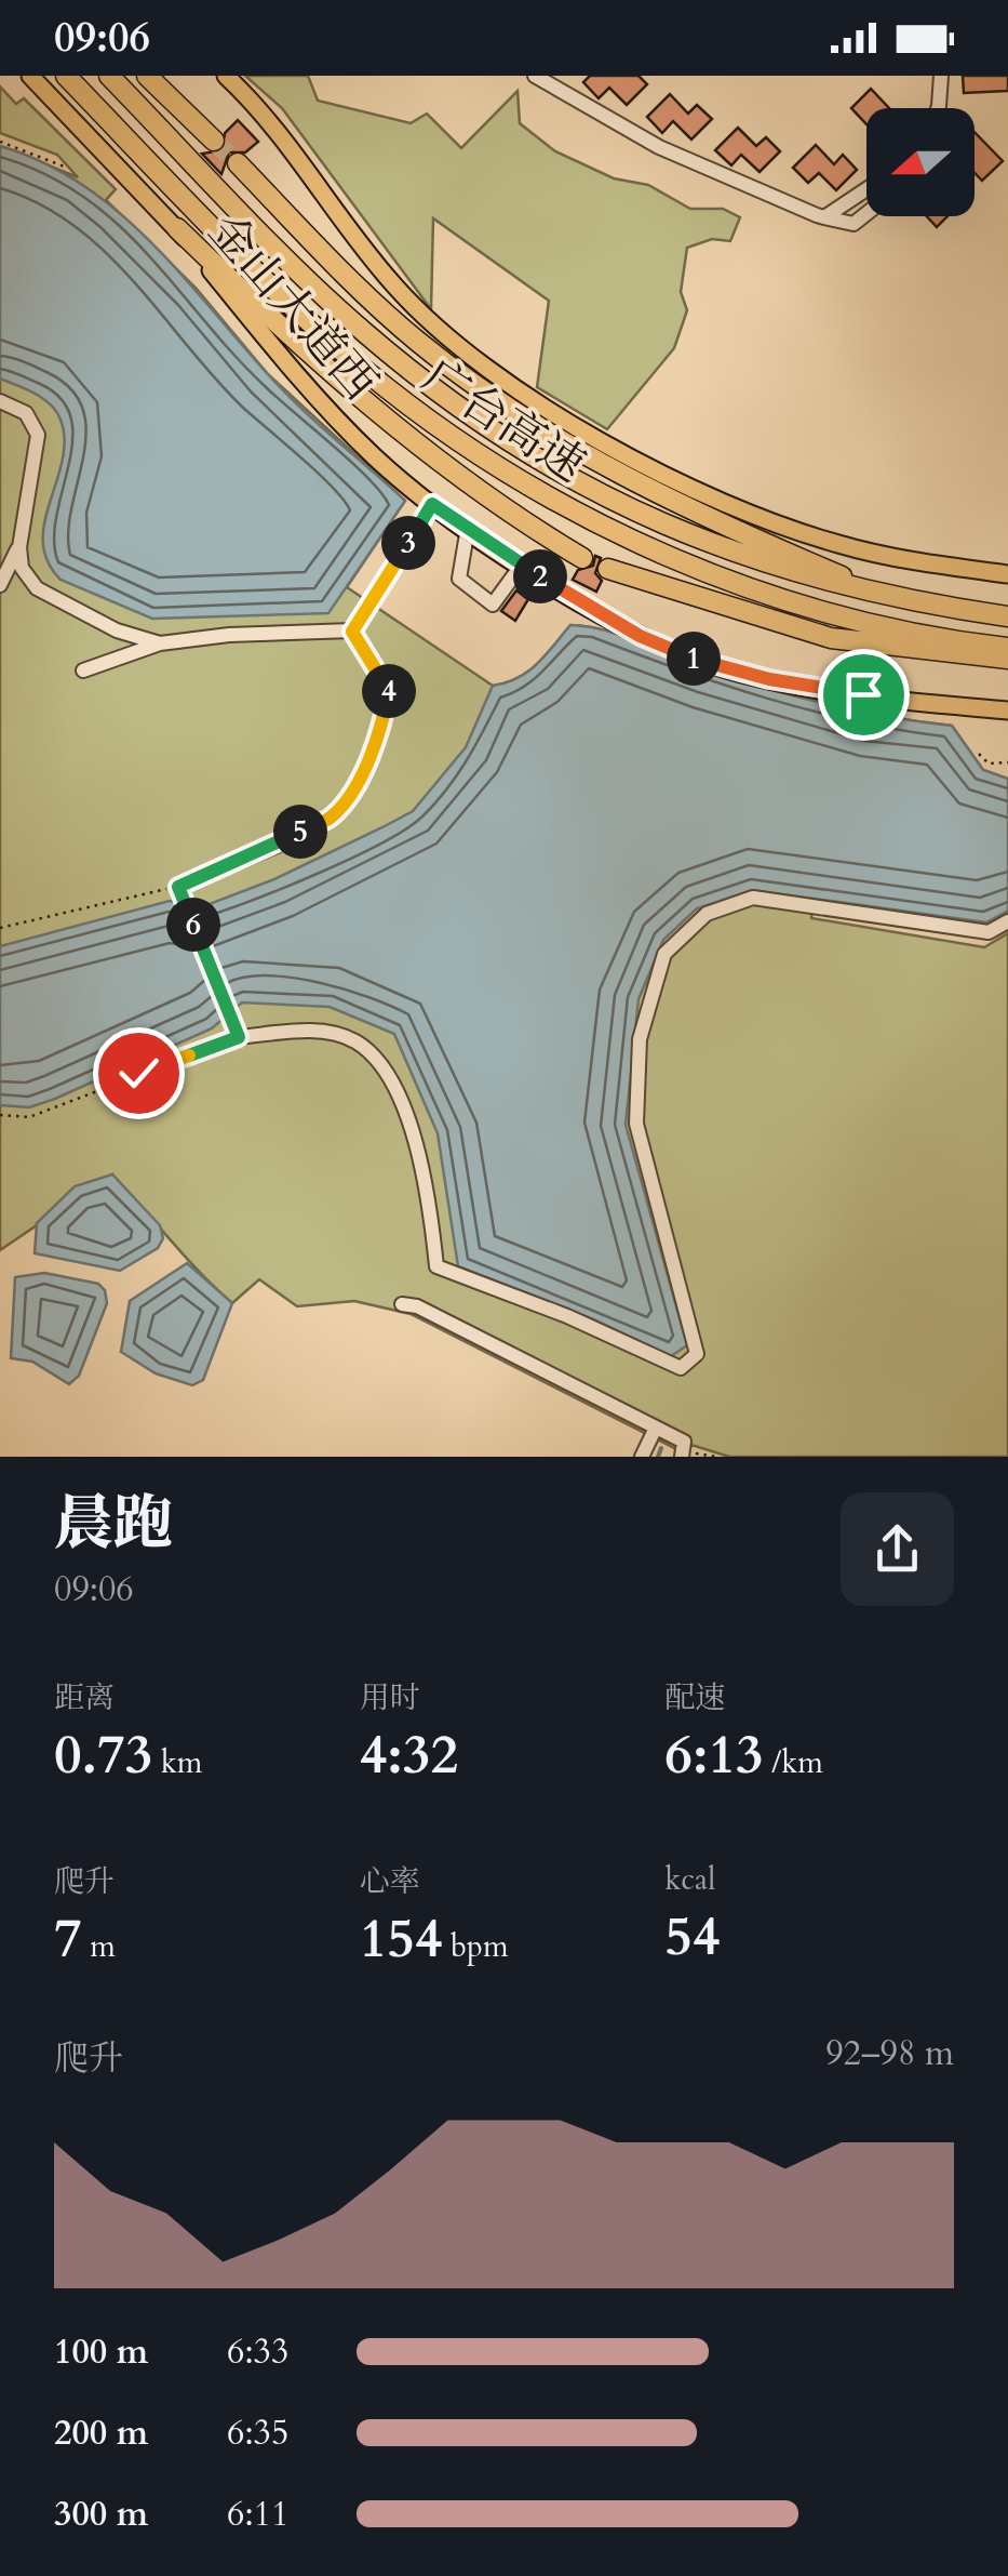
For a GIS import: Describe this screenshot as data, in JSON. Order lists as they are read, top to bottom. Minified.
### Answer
{"streets":{"highway":["广台高速"],"main road":["金山大道西"]},"north":"left","page":{"status":"09:06","pins":["3","2","1","4","5","6"],"heading":["晨跑","09:06"],"stats":[["距离","0.73 km"],["用时","4:32"],["配速","6:13 /km"],["爬升","7 m"],["心率","154 bpm"],["kcal","54"]],"chart":["爬升","92–98 m"],"list":[{"name":"100 m","note":"6:33"},{"name":"200 m","note":"6:35"},{"name":"300 m","note":"6:11"}]}}
